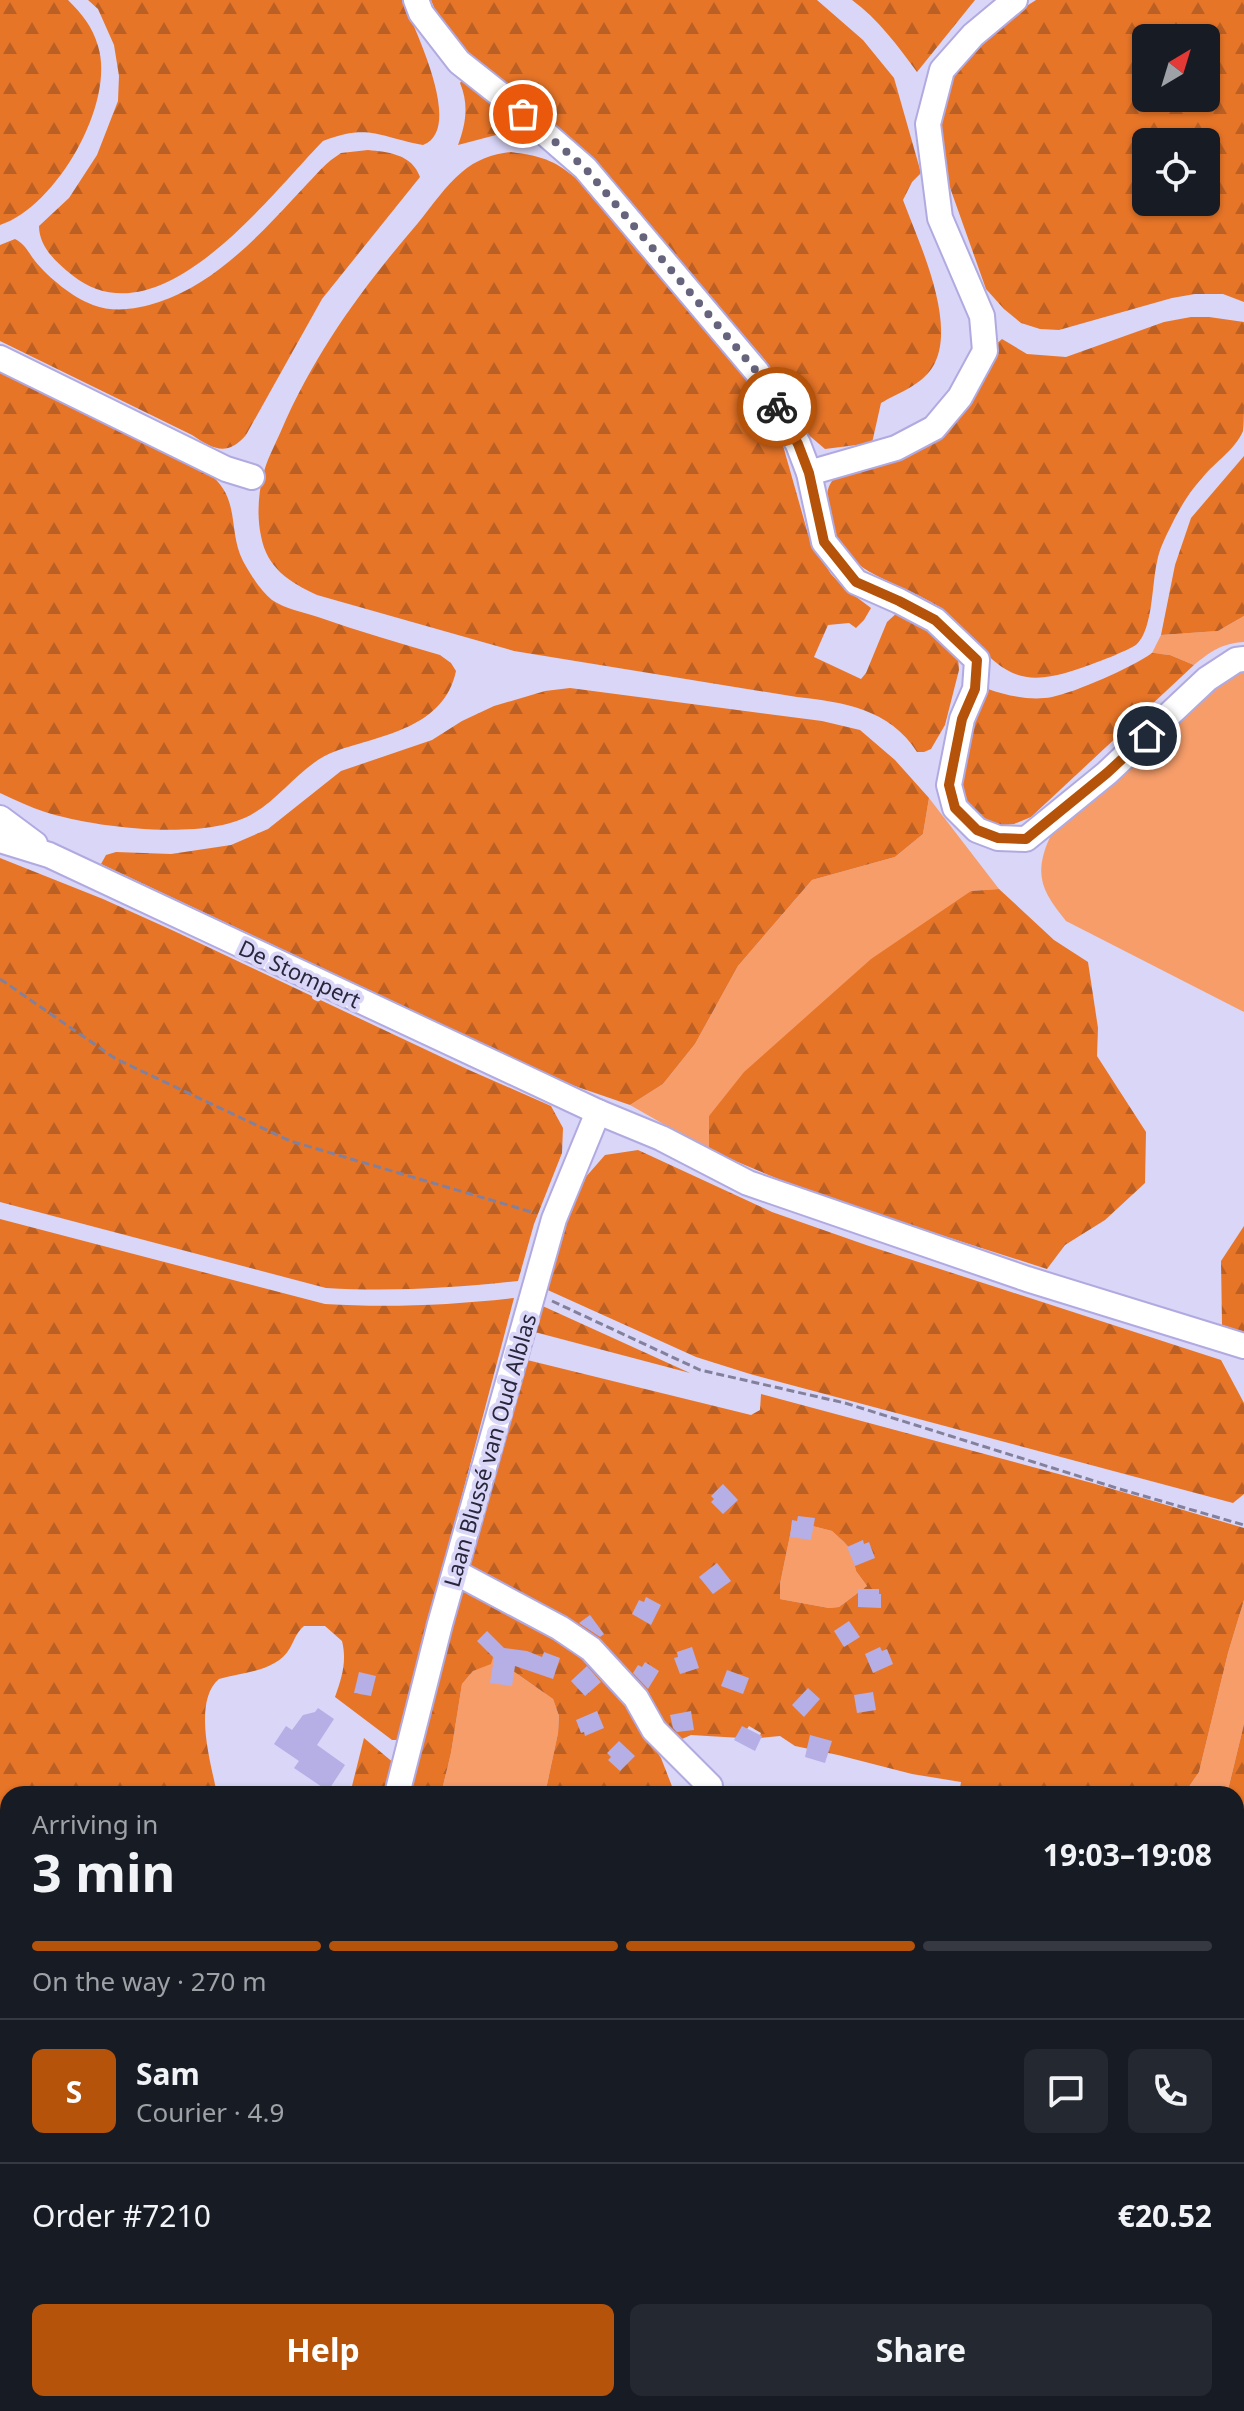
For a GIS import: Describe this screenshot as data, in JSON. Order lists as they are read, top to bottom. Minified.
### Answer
{"streets":{"street":["De Stompert","Laan Blussé van Oud Alblas"]},"crossings":[["De Stompert","Laan Blussé van Oud Alblas"]],"north":"top right","page":{"heading":["3 min","Arriving in","19:03–19:08"],"panel":["Sam","Courier · 4.9","Order #7210","€20.52"],"bar":"On the way · 270 m","round":"S","buttons":["Help","Share"]}}
